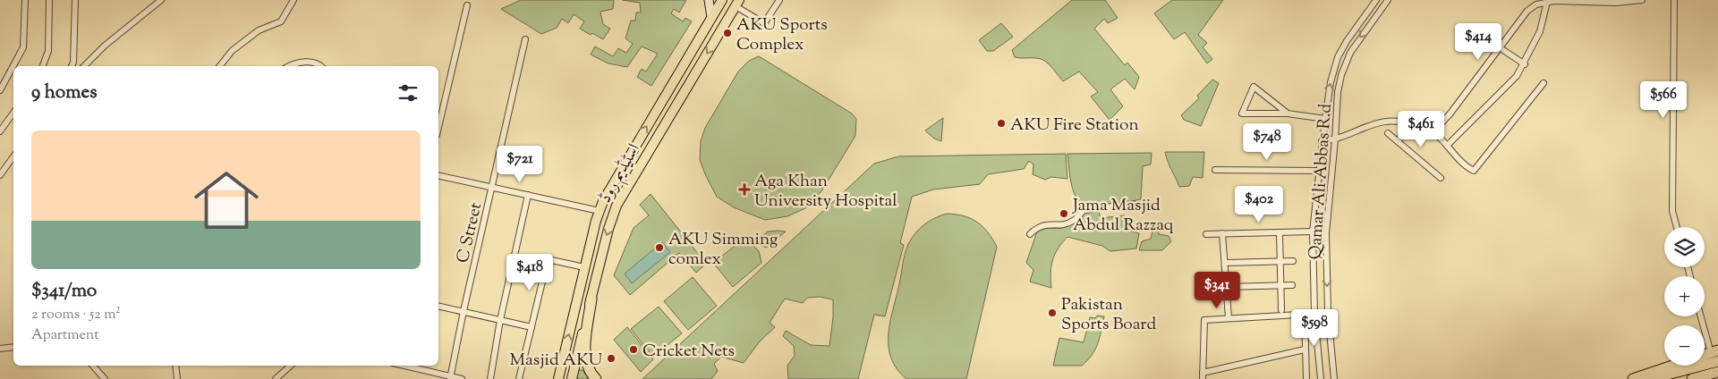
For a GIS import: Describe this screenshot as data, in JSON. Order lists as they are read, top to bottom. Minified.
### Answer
{"streets":{"main road":["اسٹیڈیم روڈ"],"street":["Qamar Ali Abbas R.d","C Street"]},"places":{"other":["AKU Sports Complex","AKU Fire Station","Jama Masjid Abdul Razzaq","AKU Simming comlex","Pakistan Sports Board","Cricket Nets","Masjid AKU"],"health":["Aga Khan University Hospital"]},"page":{"price":["$414","$566","$461","$748","$721","$402","$418","$341","$598"],"heading":"9 homes","list":[{"name":"$341/mo","note":"2 rooms · 52 m² · Apartment"}],"map_buttons":["+","−"]}}
